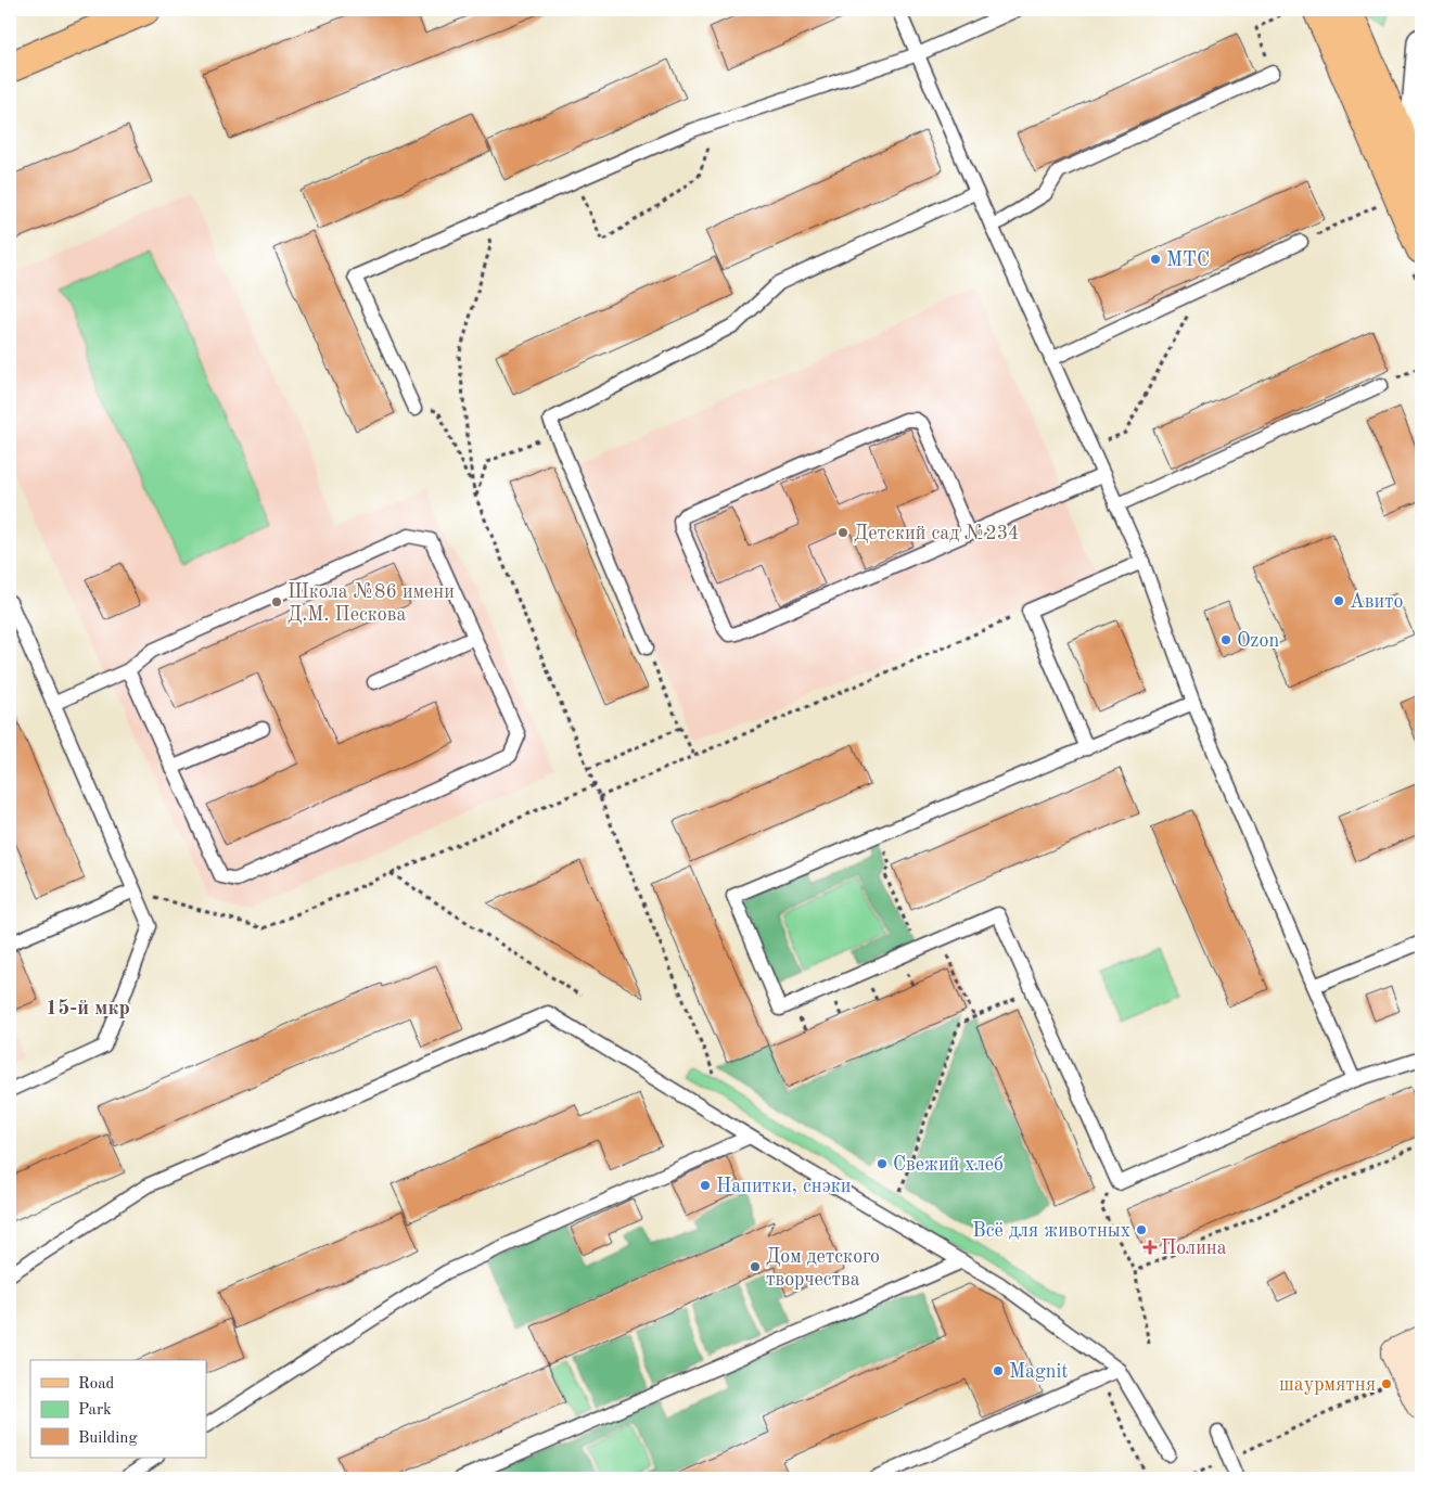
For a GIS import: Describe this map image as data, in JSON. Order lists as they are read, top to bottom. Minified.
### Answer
{"districts":["15-й мкр"],"places":{"other":["МТС","Детский сад №234","Авито","Школа №86 имени Д.М. Пескова","Ozon","Свежий хлеб","Напитки, снэки","Всё для животных","Дом детского творчества","Magnit","шаурмятня"],"health":["Полина"]},"legend":["Road","Park","Building"]}
